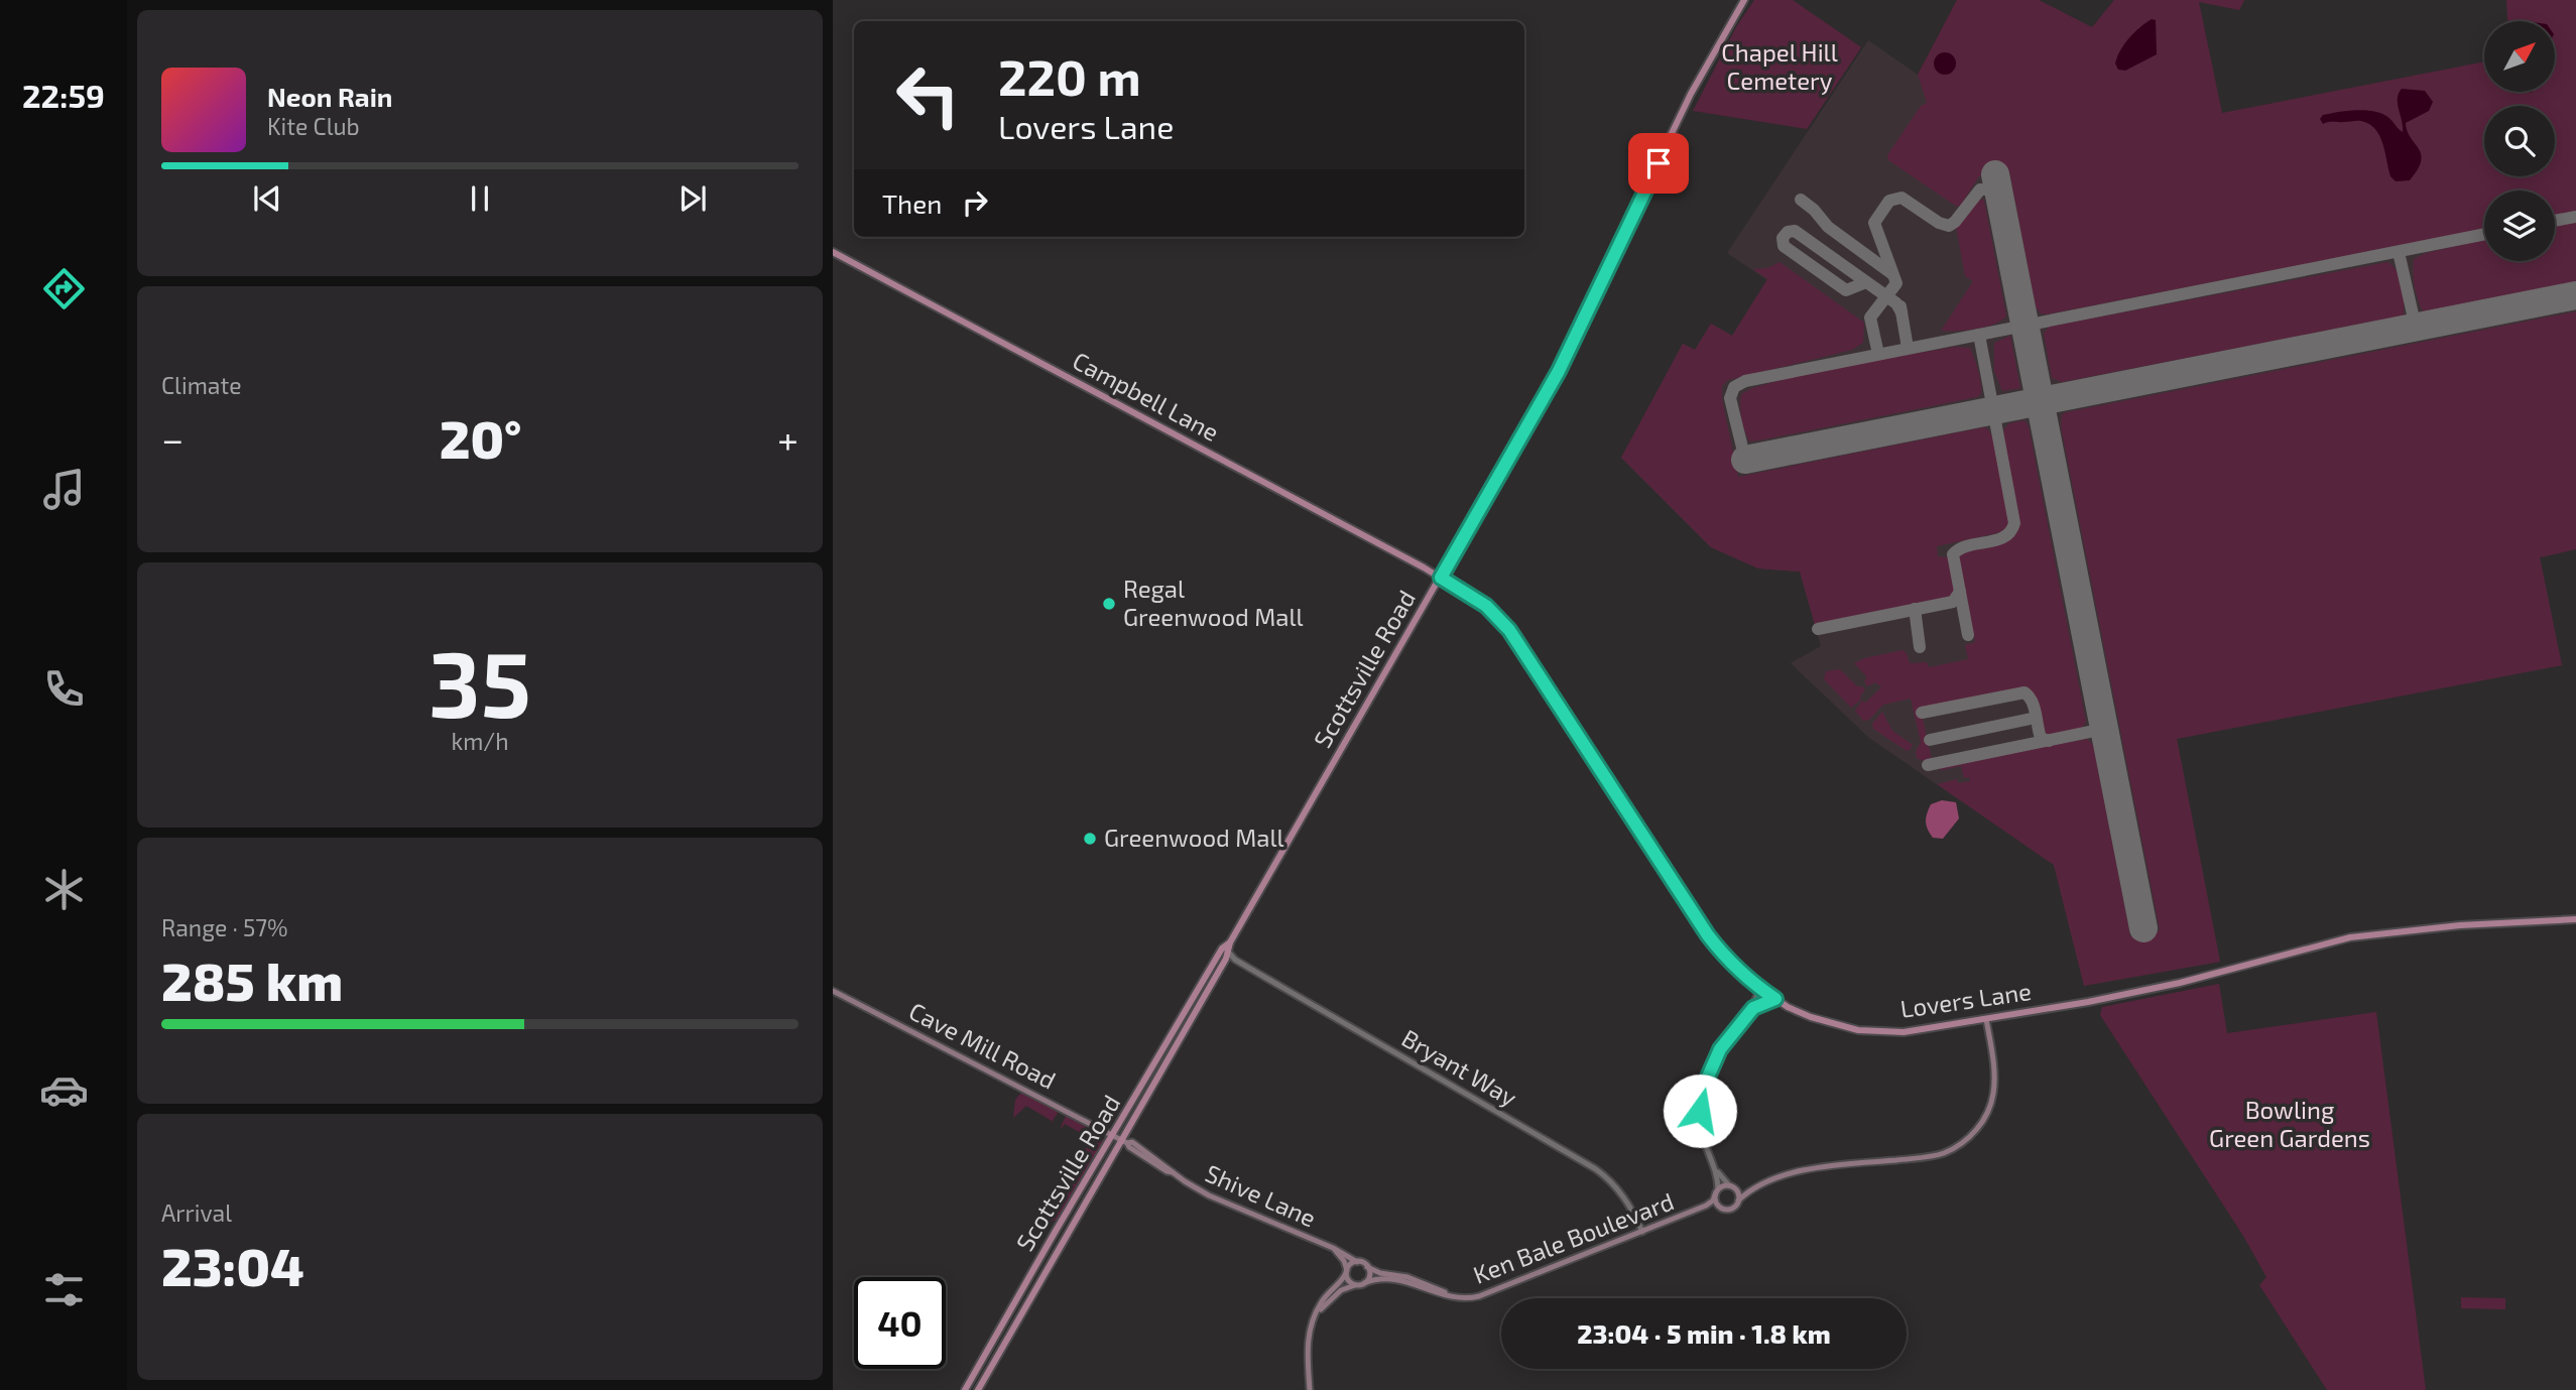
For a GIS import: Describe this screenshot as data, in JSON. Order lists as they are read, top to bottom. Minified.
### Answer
{"streets":{"main road":["Campbell Lane","Scottsville Road","Lovers Lane","Cave Mill Road","Shive Lane","Ken Bale Boulevard"],"street":["Bryant Way"]},"crossings":[["Campbell Lane","Scottsville Road"],["Campbell Lane","Lovers Lane"],["Scottsville Road","Lovers Lane"],["Scottsville Road","Cave Mill Road"],["Scottsville Road","Bryant Way"],["Scottsville Road","Shive Lane"],["Lovers Lane","Ken Bale Boulevard"],["Cave Mill Road","Shive Lane"],["Bryant Way","Ken Bale Boulevard"],["Shive Lane","Ken Bale Boulevard"]],"parks":["Chapel Hill Cemetery","Bowling Green Gardens"],"places":["Regal Greenwood Mall","Greenwood Mall"],"north":"top right","page":{"tabs":"22:59","turn":["220 m","Lovers Lane"],"song":["Neon Rain","Kite Club"],"then":"Then","tile":["Climate",["35","km/h"],["Range · 57%","285 km"],["Arrival","23:04"]],"heat":["−","20°","+"],"limit":"40","trip":"23:04 · 5 min · 1.8 km"}}
